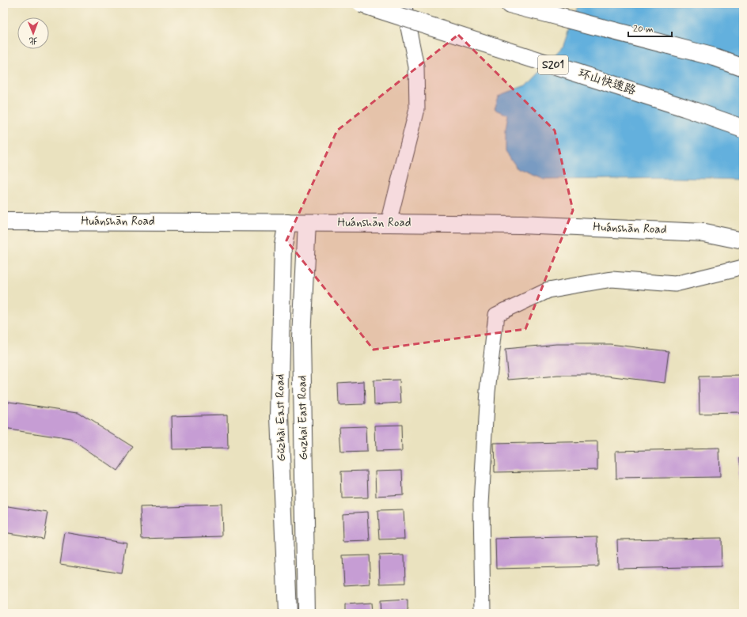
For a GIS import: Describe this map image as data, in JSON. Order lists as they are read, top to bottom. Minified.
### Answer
{"streets":{"main road":["S201","环山快速路","Huánshān Road","Gǔzhài East Road","Guzhai East Road"]},"crossings":[["Huánshān Road","Gǔzhài East Road"],["Huánshān Road","Guzhai East Road"]],"scale_bar":"20 m","north":"bottom"}
